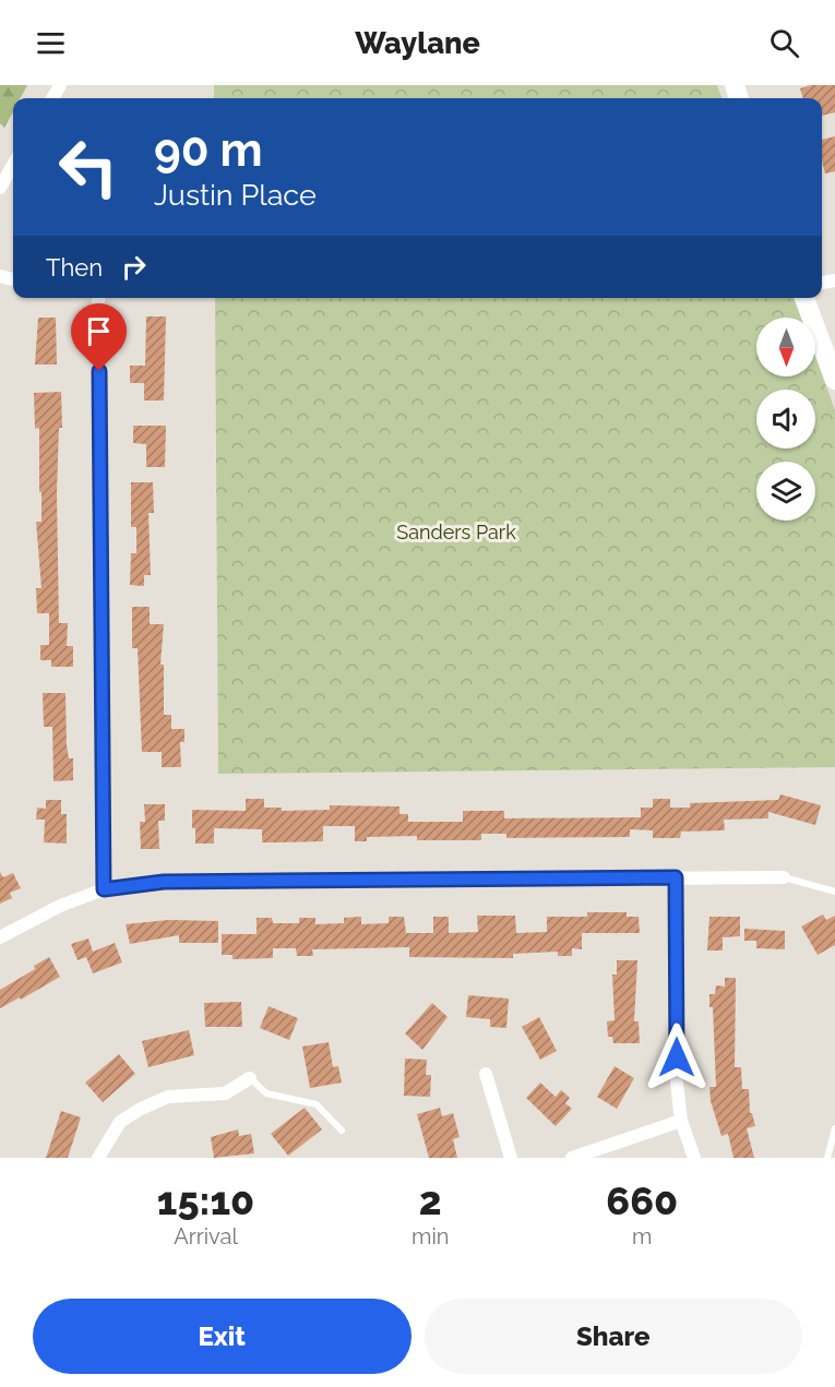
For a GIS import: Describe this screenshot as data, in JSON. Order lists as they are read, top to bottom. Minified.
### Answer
{"parks":["Sanders Park"],"north":"bottom","page":{"header":"Waylane","turn":["90 m","Justin Place"],"then":"Then","eta":["15:10","Arrival","2","min","660","m"],"buttons":["Exit","Share"]}}
